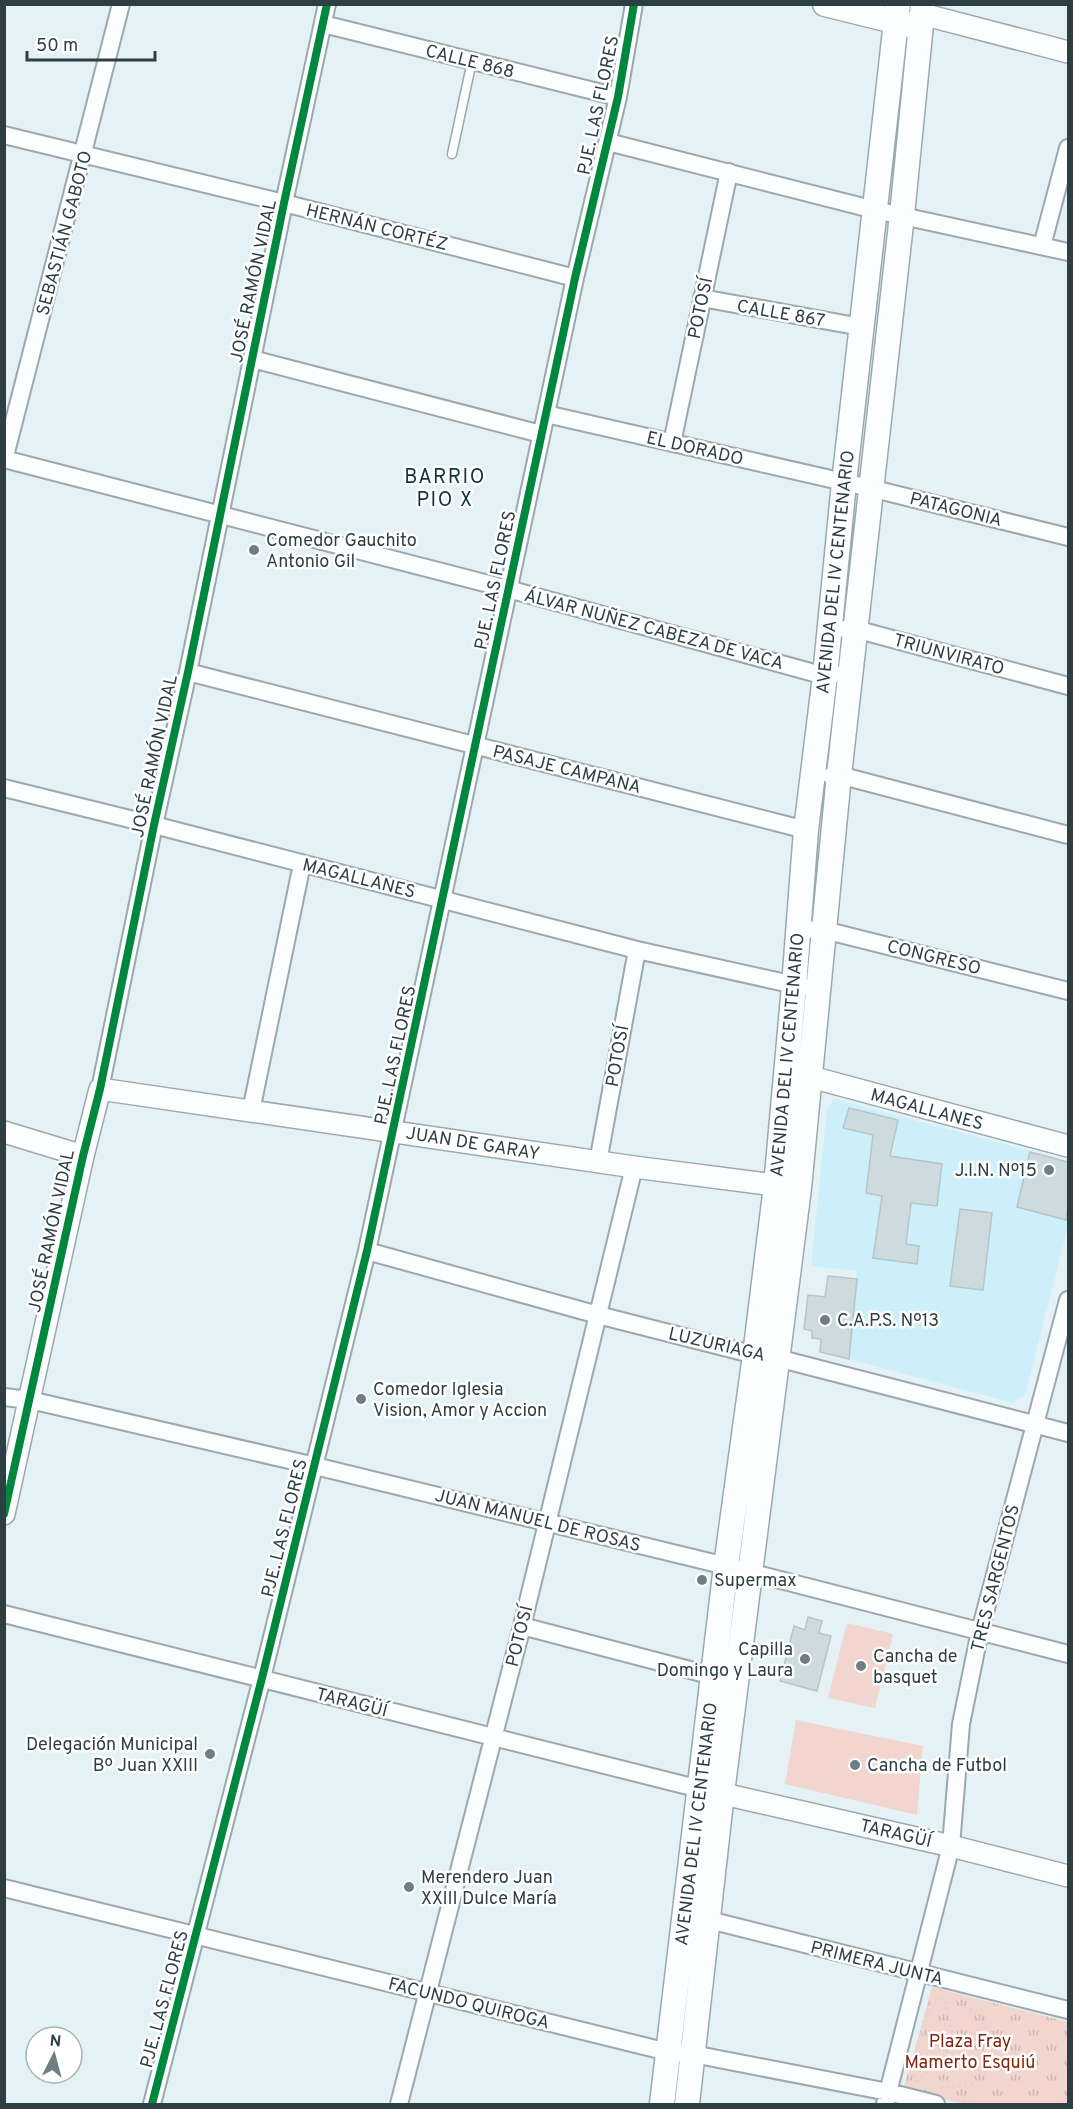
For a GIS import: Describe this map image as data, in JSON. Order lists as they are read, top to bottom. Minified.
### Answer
{"streets":{"main road":["AVENIDA DEL IV CENTENARIO"],"street":["CALLE 868","PJE. LAS FLORES","HERNÁN CORTÉZ","SEBASTIÁN GABOTO","JOSÉ RAMÓN VIDAL","POTOSÍ","CALLE 867","EL DORADO","PATAGONIA","ÁLVAR NUÑEZ CABEZA DE VACA","TRIUNVIRATO","PASAJE CAMPANA","MAGALLANES","CONGRESO","JUAN DE GARAY","LUZURIAGA","JUAN MANUEL DE ROSAS","TRES SARGENTOS","TARAGÜÍ","PRIMERA JUNTA","FACUNDO QUIROGA"]},"crossings":[["CALLE 868","PJE. LAS FLORES"],["CALLE 868","JOSÉ RAMÓN VIDAL"],["PJE. LAS FLORES","HERNÁN CORTÉZ"],["PJE. LAS FLORES","EL DORADO"],["PJE. LAS FLORES","ÁLVAR NUÑEZ CABEZA DE VACA"],["PJE. LAS FLORES","PASAJE CAMPANA"],["PJE. LAS FLORES","MAGALLANES"],["PJE. LAS FLORES","JUAN DE GARAY"],["PJE. LAS FLORES","LUZURIAGA"],["PJE. LAS FLORES","JUAN MANUEL DE ROSAS"],["PJE. LAS FLORES","TARAGÜÍ"],["PJE. LAS FLORES","FACUNDO QUIROGA"],["HERNÁN CORTÉZ","SEBASTIÁN GABOTO"],["HERNÁN CORTÉZ","JOSÉ RAMÓN VIDAL"],["SEBASTIÁN GABOTO","ÁLVAR NUÑEZ CABEZA DE VACA"],["JOSÉ RAMÓN VIDAL","ÁLVAR NUÑEZ CABEZA DE VACA"],["JOSÉ RAMÓN VIDAL","PASAJE CAMPANA"],["JOSÉ RAMÓN VIDAL","MAGALLANES"],["JOSÉ RAMÓN VIDAL","JUAN DE GARAY"],["JOSÉ RAMÓN VIDAL","JUAN MANUEL DE ROSAS"],["POTOSÍ","CALLE 867"],["POTOSÍ","EL DORADO"],["POTOSÍ","MAGALLANES"],["POTOSÍ","JUAN DE GARAY"],["POTOSÍ","LUZURIAGA"],["POTOSÍ","JUAN MANUEL DE ROSAS"],["POTOSÍ","TARAGÜÍ"],["POTOSÍ","FACUNDO QUIROGA"],["CALLE 867","AVENIDA DEL IV CENTENARIO"],["EL DORADO","PATAGONIA"],["EL DORADO","AVENIDA DEL IV CENTENARIO"],["PATAGONIA","AVENIDA DEL IV CENTENARIO"],["AVENIDA DEL IV CENTENARIO","ÁLVAR NUÑEZ CABEZA DE VACA"],["AVENIDA DEL IV CENTENARIO","TRIUNVIRATO"],["AVENIDA DEL IV CENTENARIO","PASAJE CAMPANA"],["AVENIDA DEL IV CENTENARIO","MAGALLANES"],["AVENIDA DEL IV CENTENARIO","CONGRESO"],["AVENIDA DEL IV CENTENARIO","JUAN DE GARAY"],["AVENIDA DEL IV CENTENARIO","LUZURIAGA"],["AVENIDA DEL IV CENTENARIO","JUAN MANUEL DE ROSAS"],["AVENIDA DEL IV CENTENARIO","TARAGÜÍ"],["AVENIDA DEL IV CENTENARIO","PRIMERA JUNTA"],["AVENIDA DEL IV CENTENARIO","FACUNDO QUIROGA"],["LUZURIAGA","TRES SARGENTOS"],["JUAN MANUEL DE ROSAS","TRES SARGENTOS"],["TRES SARGENTOS","TARAGÜÍ"],["TRES SARGENTOS","PRIMERA JUNTA"],["TRES SARGENTOS","FACUNDO QUIROGA"]],"districts":["BARRIO PIO X"],"parks":["Plaza Fray Mamerto Esquiú"],"places":["Comedor Gauchito Antonio Gil","J.I.N. Nº15","C.A.P.S. Nº13","Comedor Iglesia Vision, Amor y Accion","Supermax","Capilla Domingo y Laura","Cancha de basquet","Delegación Municipal Bº Juan XXIII","Cancha de Futbol","Merendero Juan XXIII Dulce María"],"scale_bar":"50 m","north":"top"}
